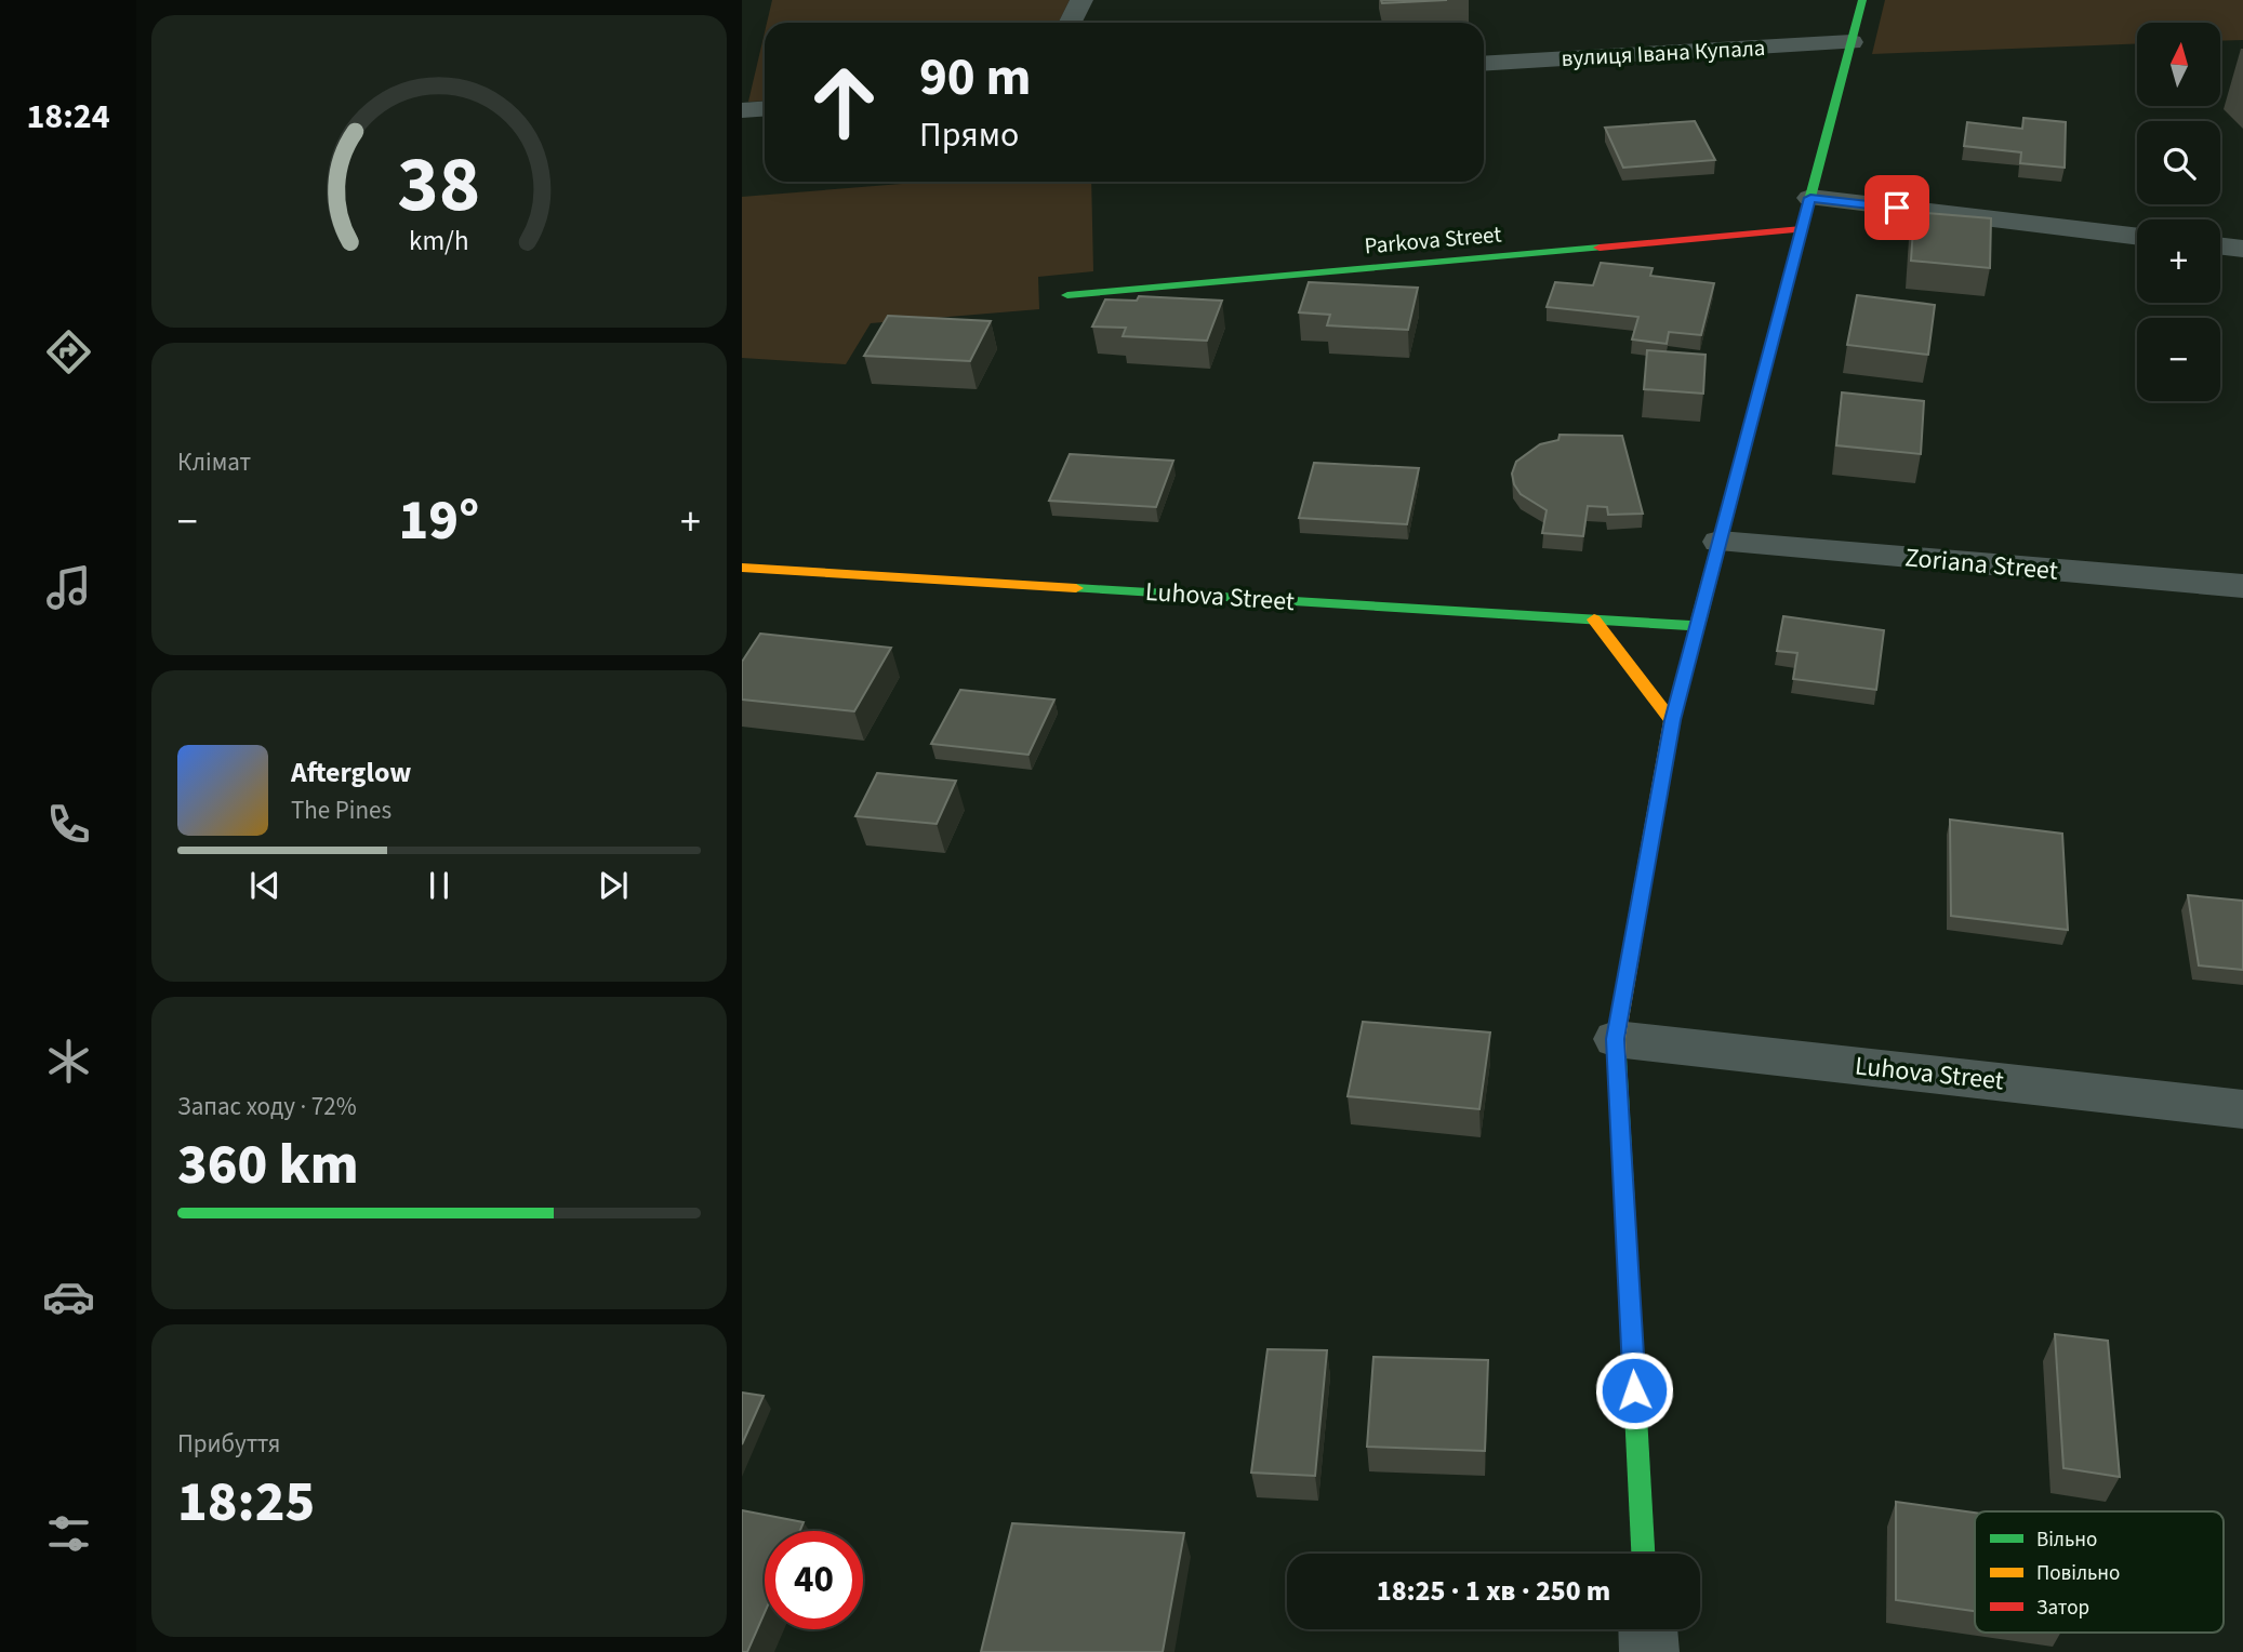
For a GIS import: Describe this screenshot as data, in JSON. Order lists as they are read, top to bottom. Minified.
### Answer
{"streets":{"street":["вулиця Івана Купала","Parkova Street","Zoriana Street","Luhova Street"]},"legend":["Вільно","Повільно","Затор"],"north":"top","page":{"tabs":"18:24","map_buttons":["+","−"],"turn":["90 m","Прямо"],"tile":["Клімат",["Запас ходу · 72%","360 km"],["Прибуття","18:25"]],"heat":["−","19°","+"],"song":["Afterglow","The Pines"],"limit":"40","trip":"18:25 · 1 хв · 250 m","gauge":["38","km/h"]}}
